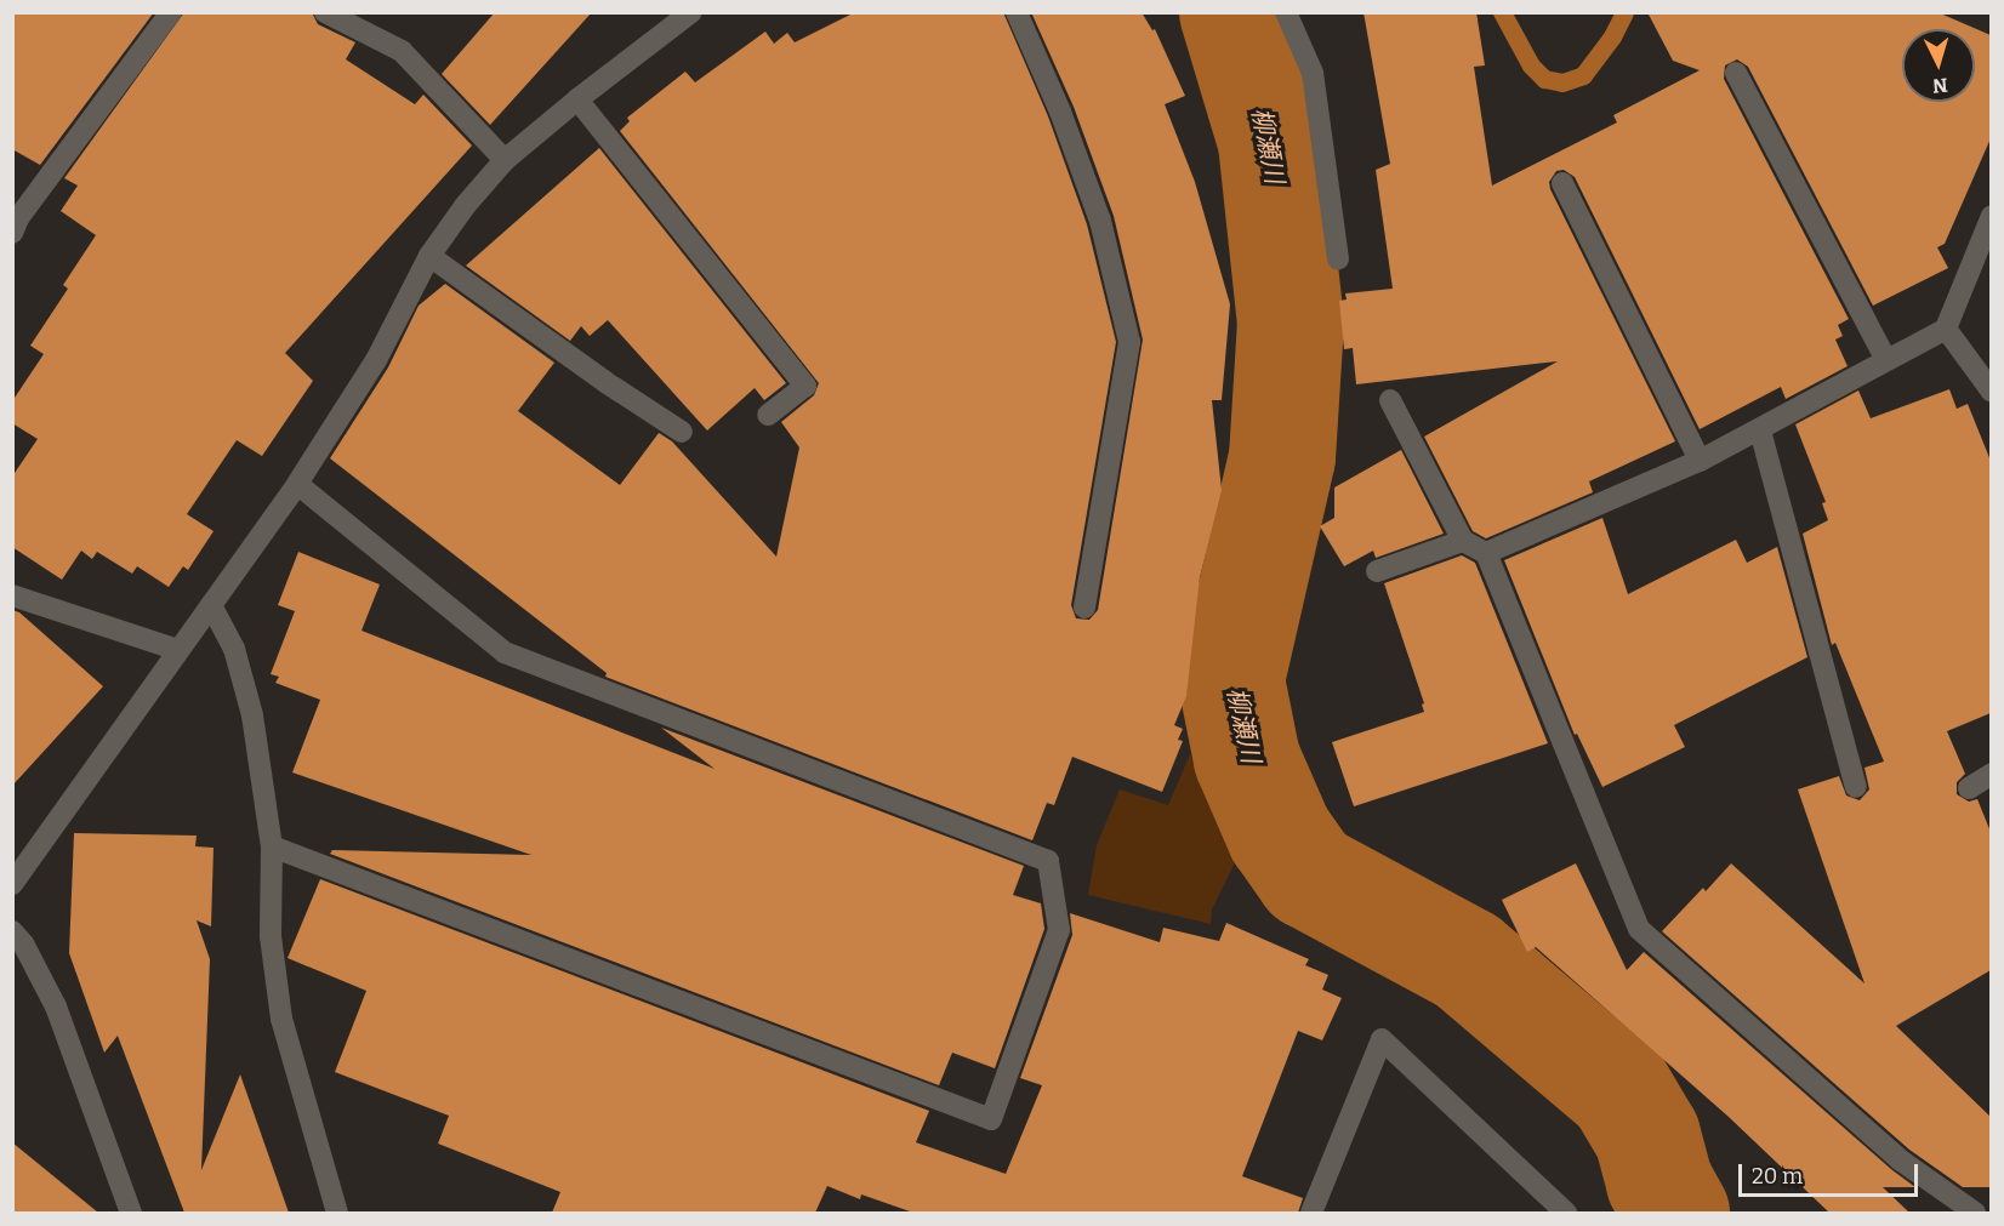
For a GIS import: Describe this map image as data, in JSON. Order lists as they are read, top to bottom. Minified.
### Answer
{"water":["柳瀬川"],"scale_bar":"20 m","north":"bottom"}
